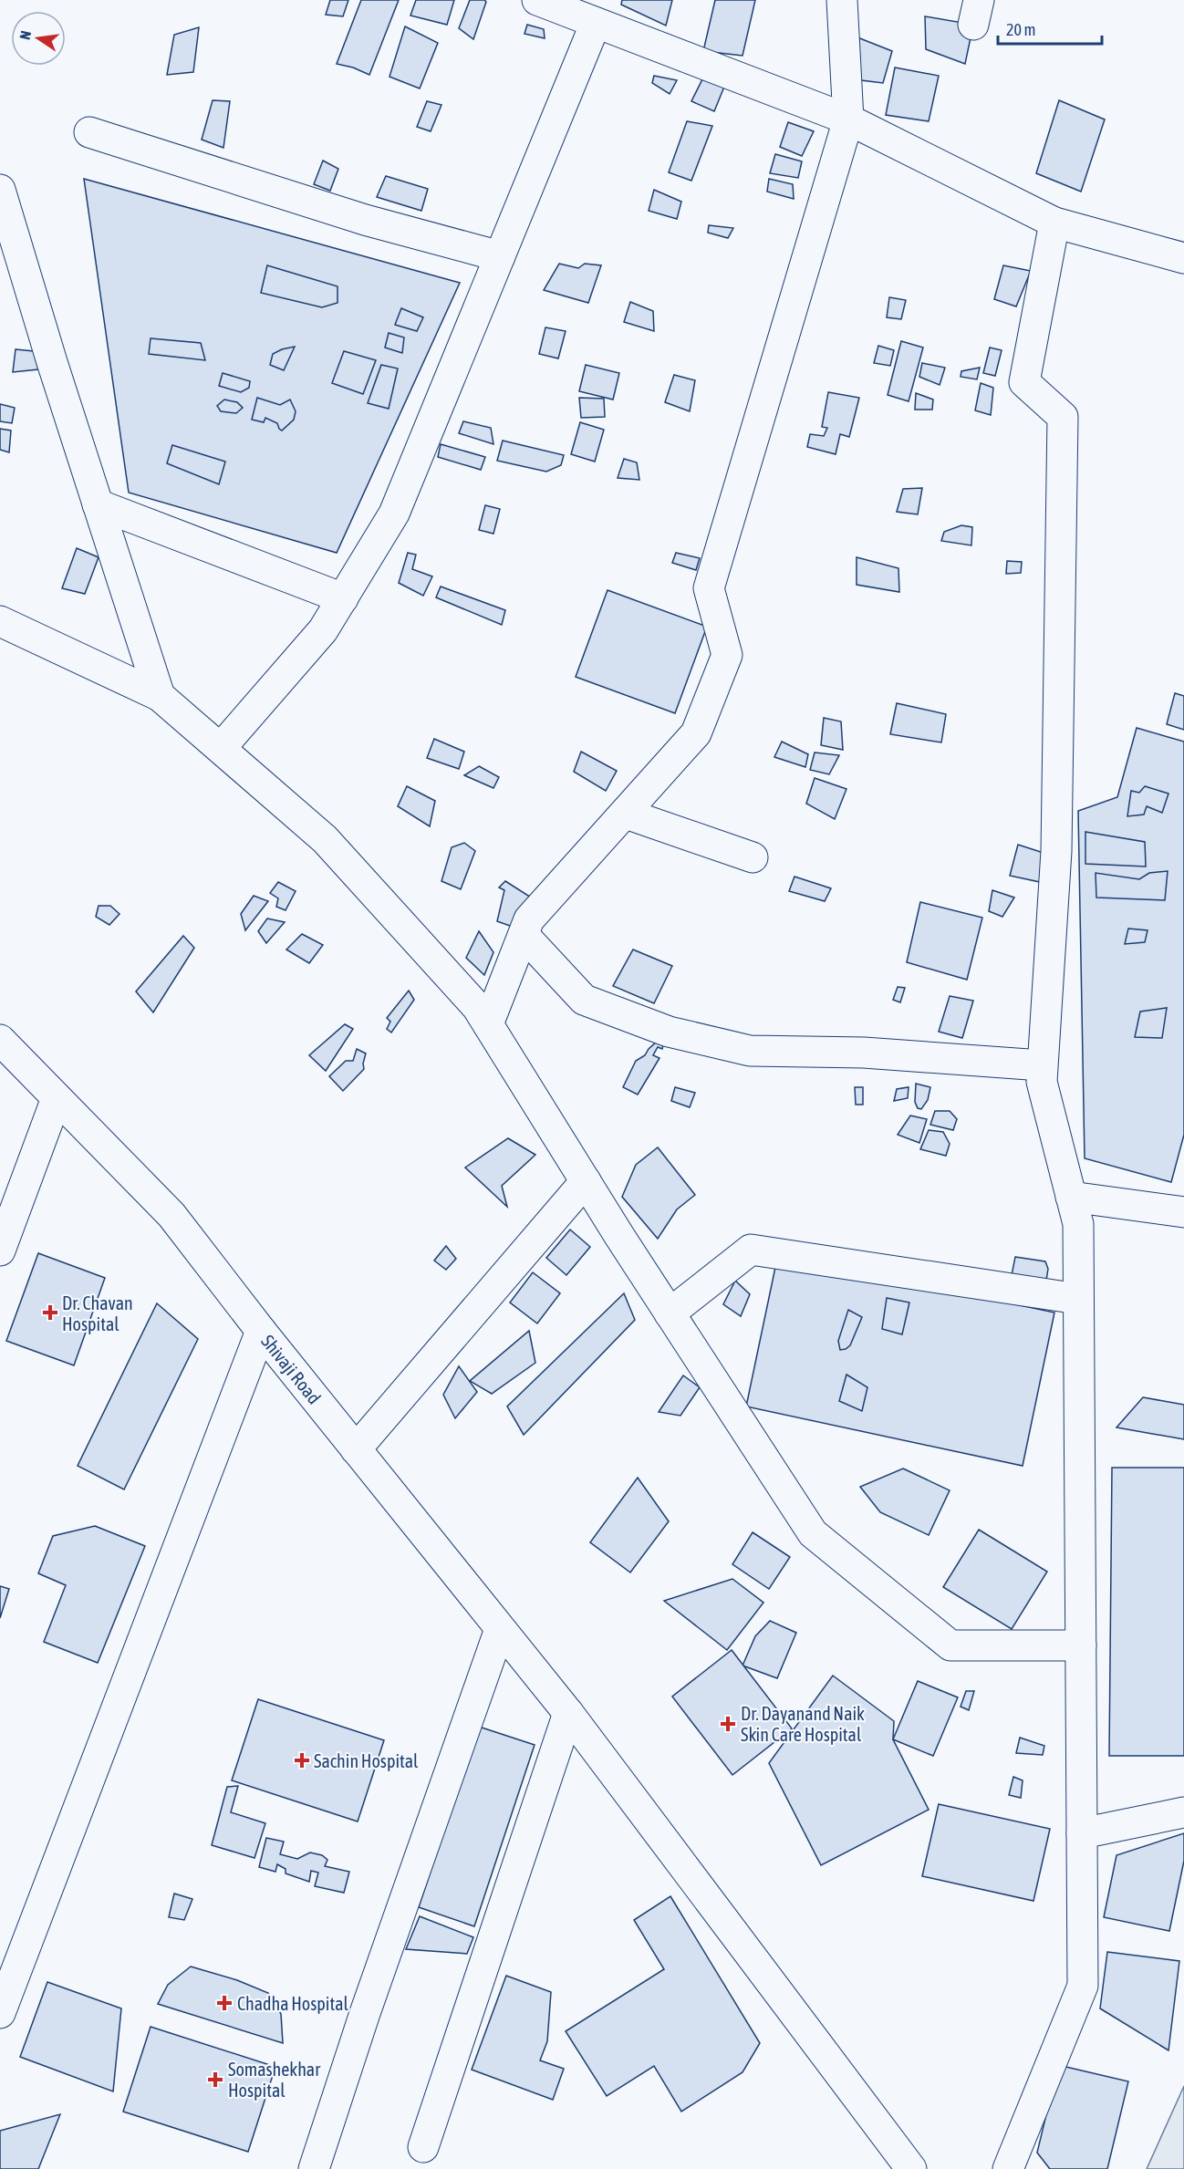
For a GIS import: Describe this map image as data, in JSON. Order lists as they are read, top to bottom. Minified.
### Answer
{"streets":{"street":["Shivaji Road"]},"places":{"health":["Dr. Chavan Hospital","Dr. Dayanand Naik Skin Care Hospital","Sachin Hospital","Chadha Hospital","Somashekhar Hospital"]},"scale_bar":"20 m","north":"left"}
